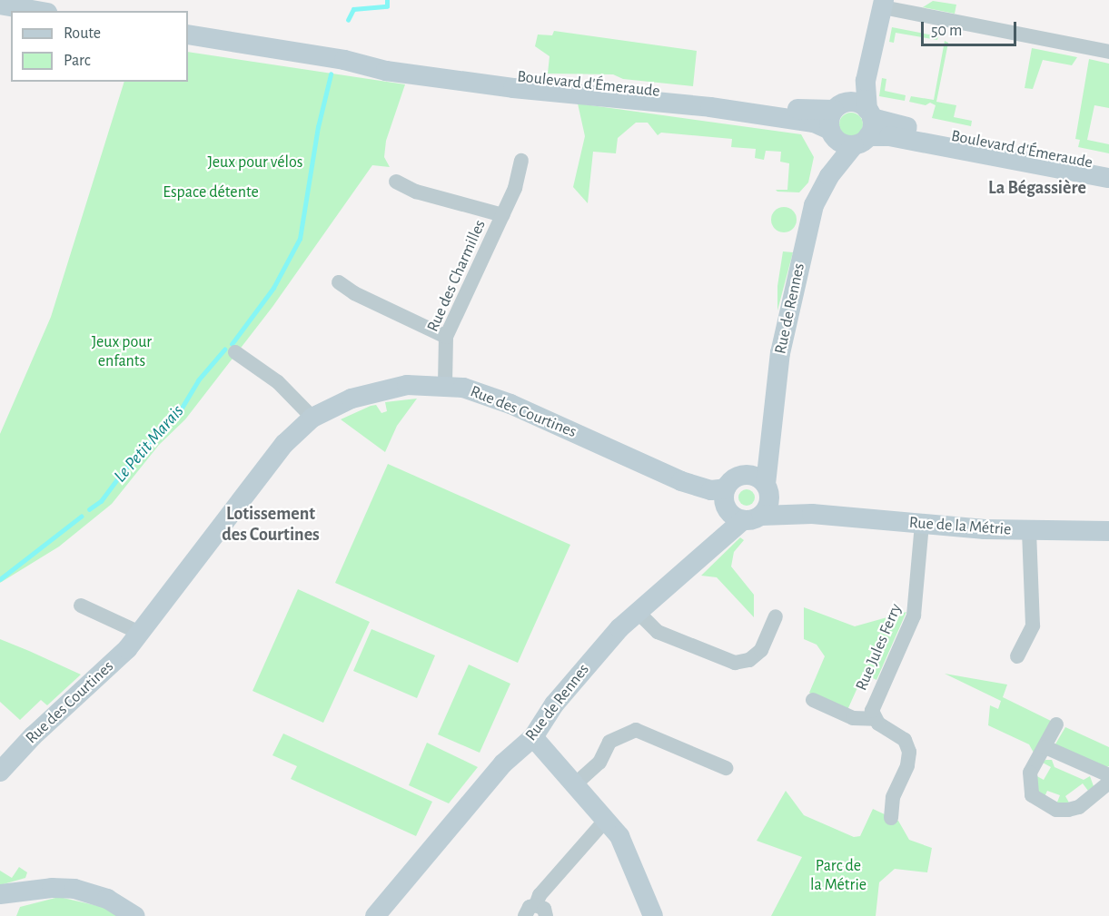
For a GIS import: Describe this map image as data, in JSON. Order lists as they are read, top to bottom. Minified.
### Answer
{"streets":{"street":["Boulevard d'Émeraude","Rue des Charmilles","Rue de Rennes","Rue des Courtines","Rue de la Métrie","Rue Jules Ferry"]},"crossings":[["Boulevard d'Émeraude","Rue de Rennes"],["Rue des Charmilles","Rue des Courtines"],["Rue de Rennes","Rue des Courtines"],["Rue de Rennes","Rue de la Métrie"],["Rue des Courtines","Rue de la Métrie"],["Rue de la Métrie","Rue Jules Ferry"]],"districts":["La Bégassière","Lotissement des Courtines"],"water":["Le Petit Marais"],"parks":["Jeux pour vélos","Espace détente","Jeux pour enfants","Parc de la Métrie"],"legend":["Route","Parc"],"scale_bar":"50 m"}
